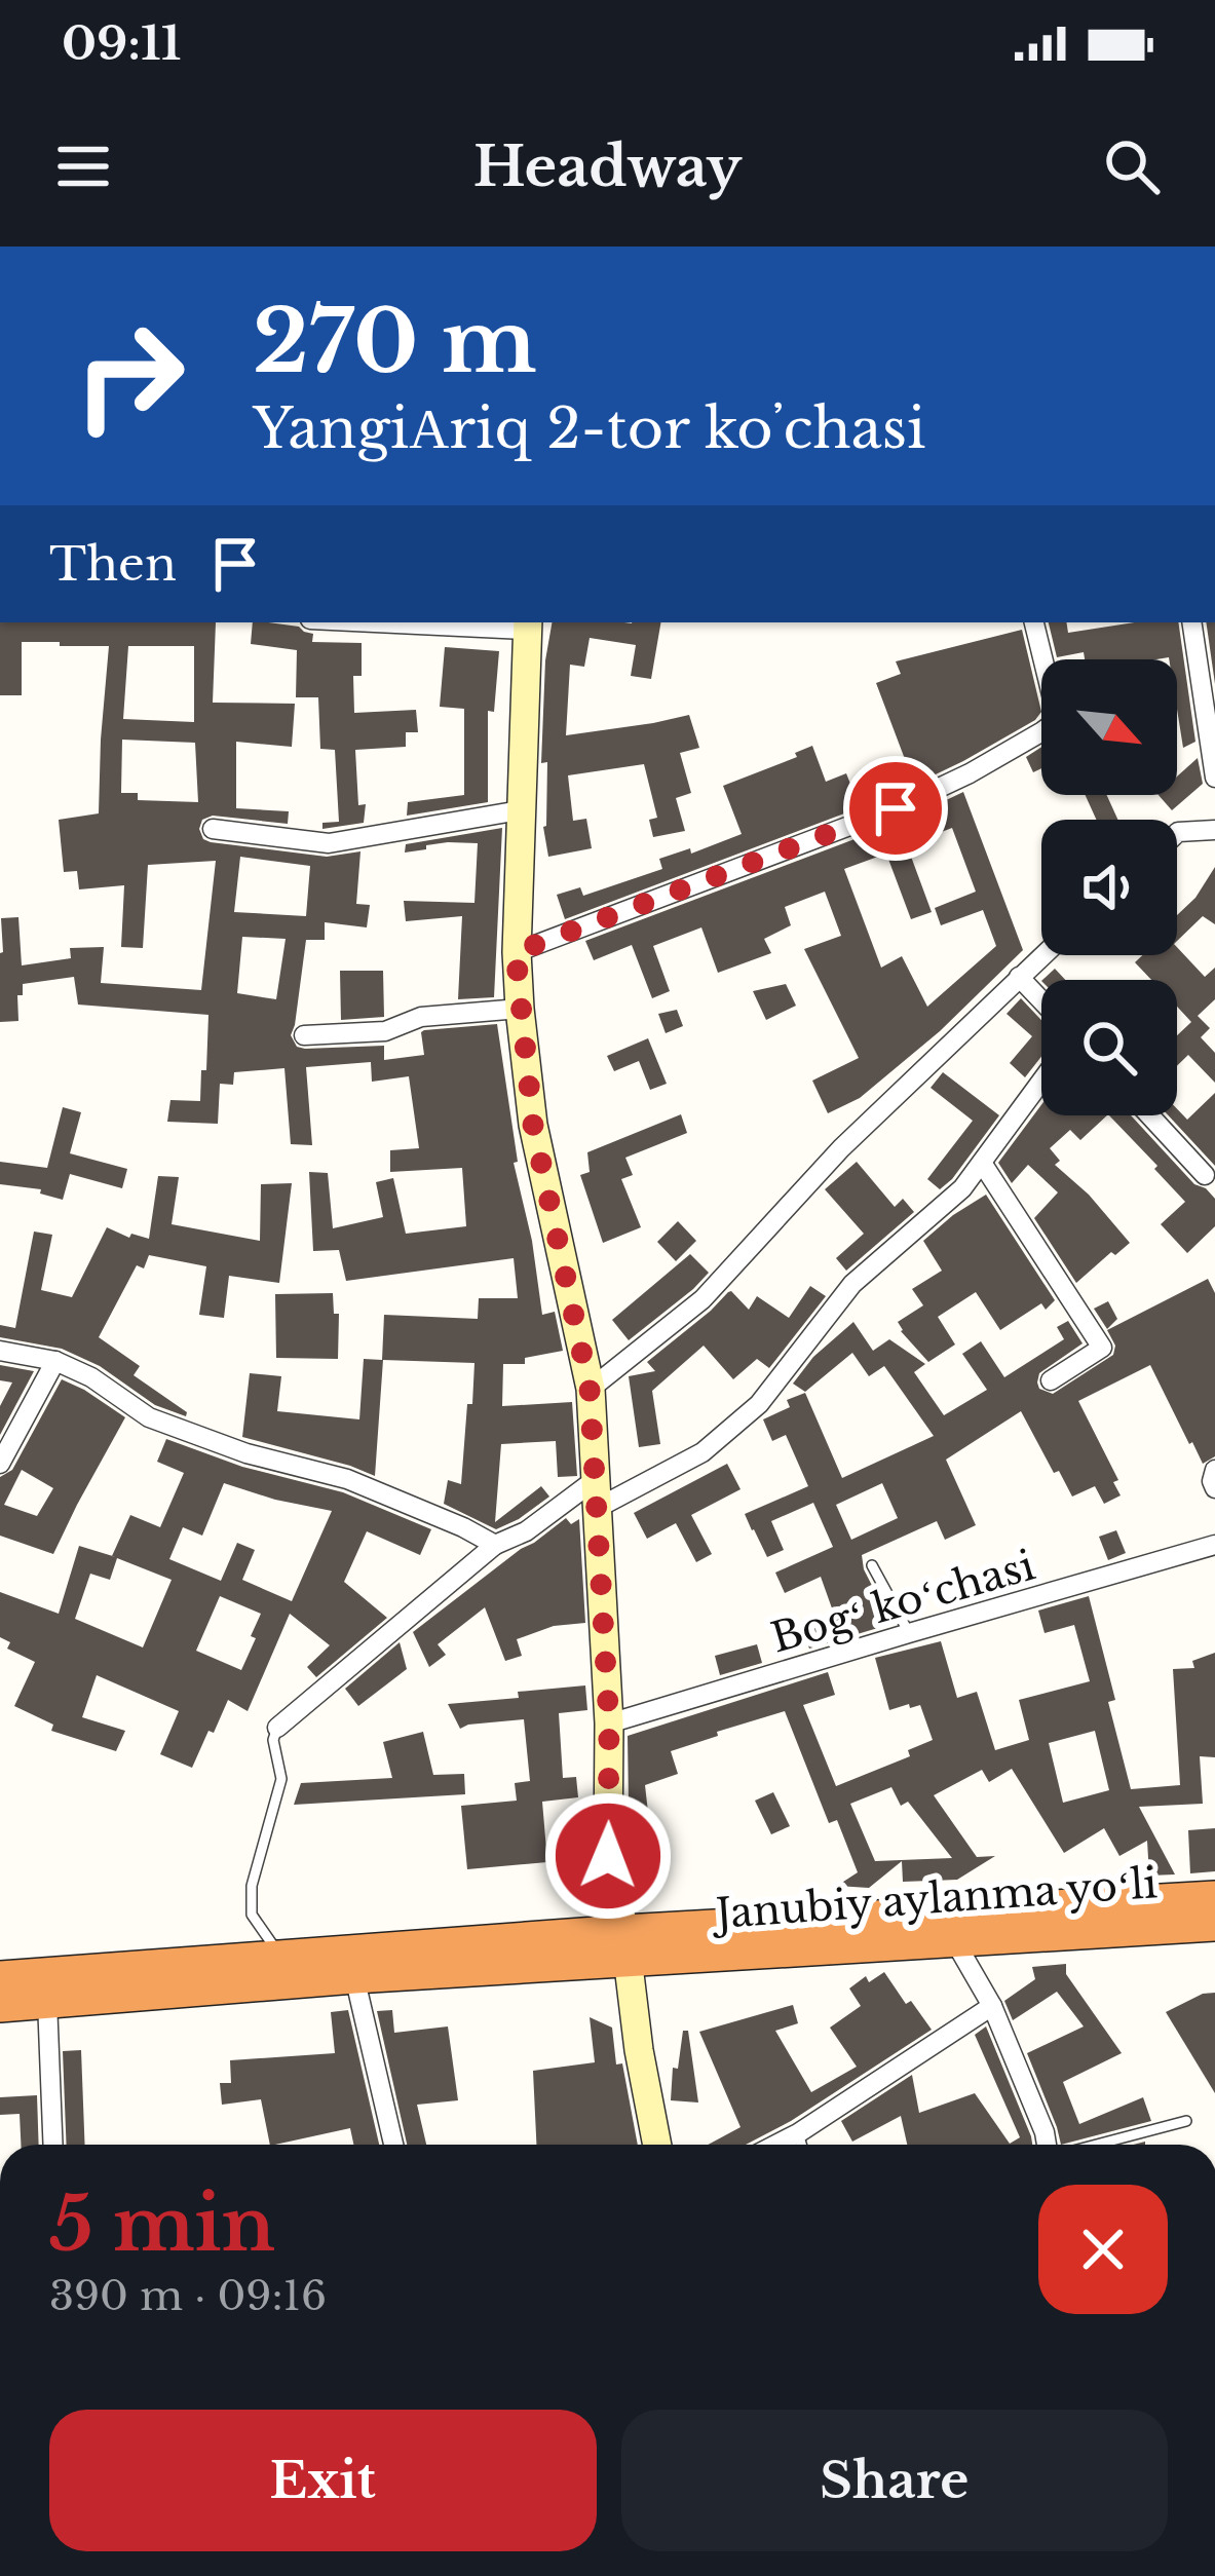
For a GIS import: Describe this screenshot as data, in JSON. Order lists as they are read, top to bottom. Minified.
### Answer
{"streets":{"highway":["Janubiy aylanma yoʻli"],"street":["Bogʻ koʻchasi"]},"north":"bottom right","page":{"status":"09:11","header":"Headway","turn":["270 m","YangiАriq 2-tor koʼchasi"],"then":"Then","heading":["5 min","390 m · 09:16"],"buttons":["Exit","Share"]}}
